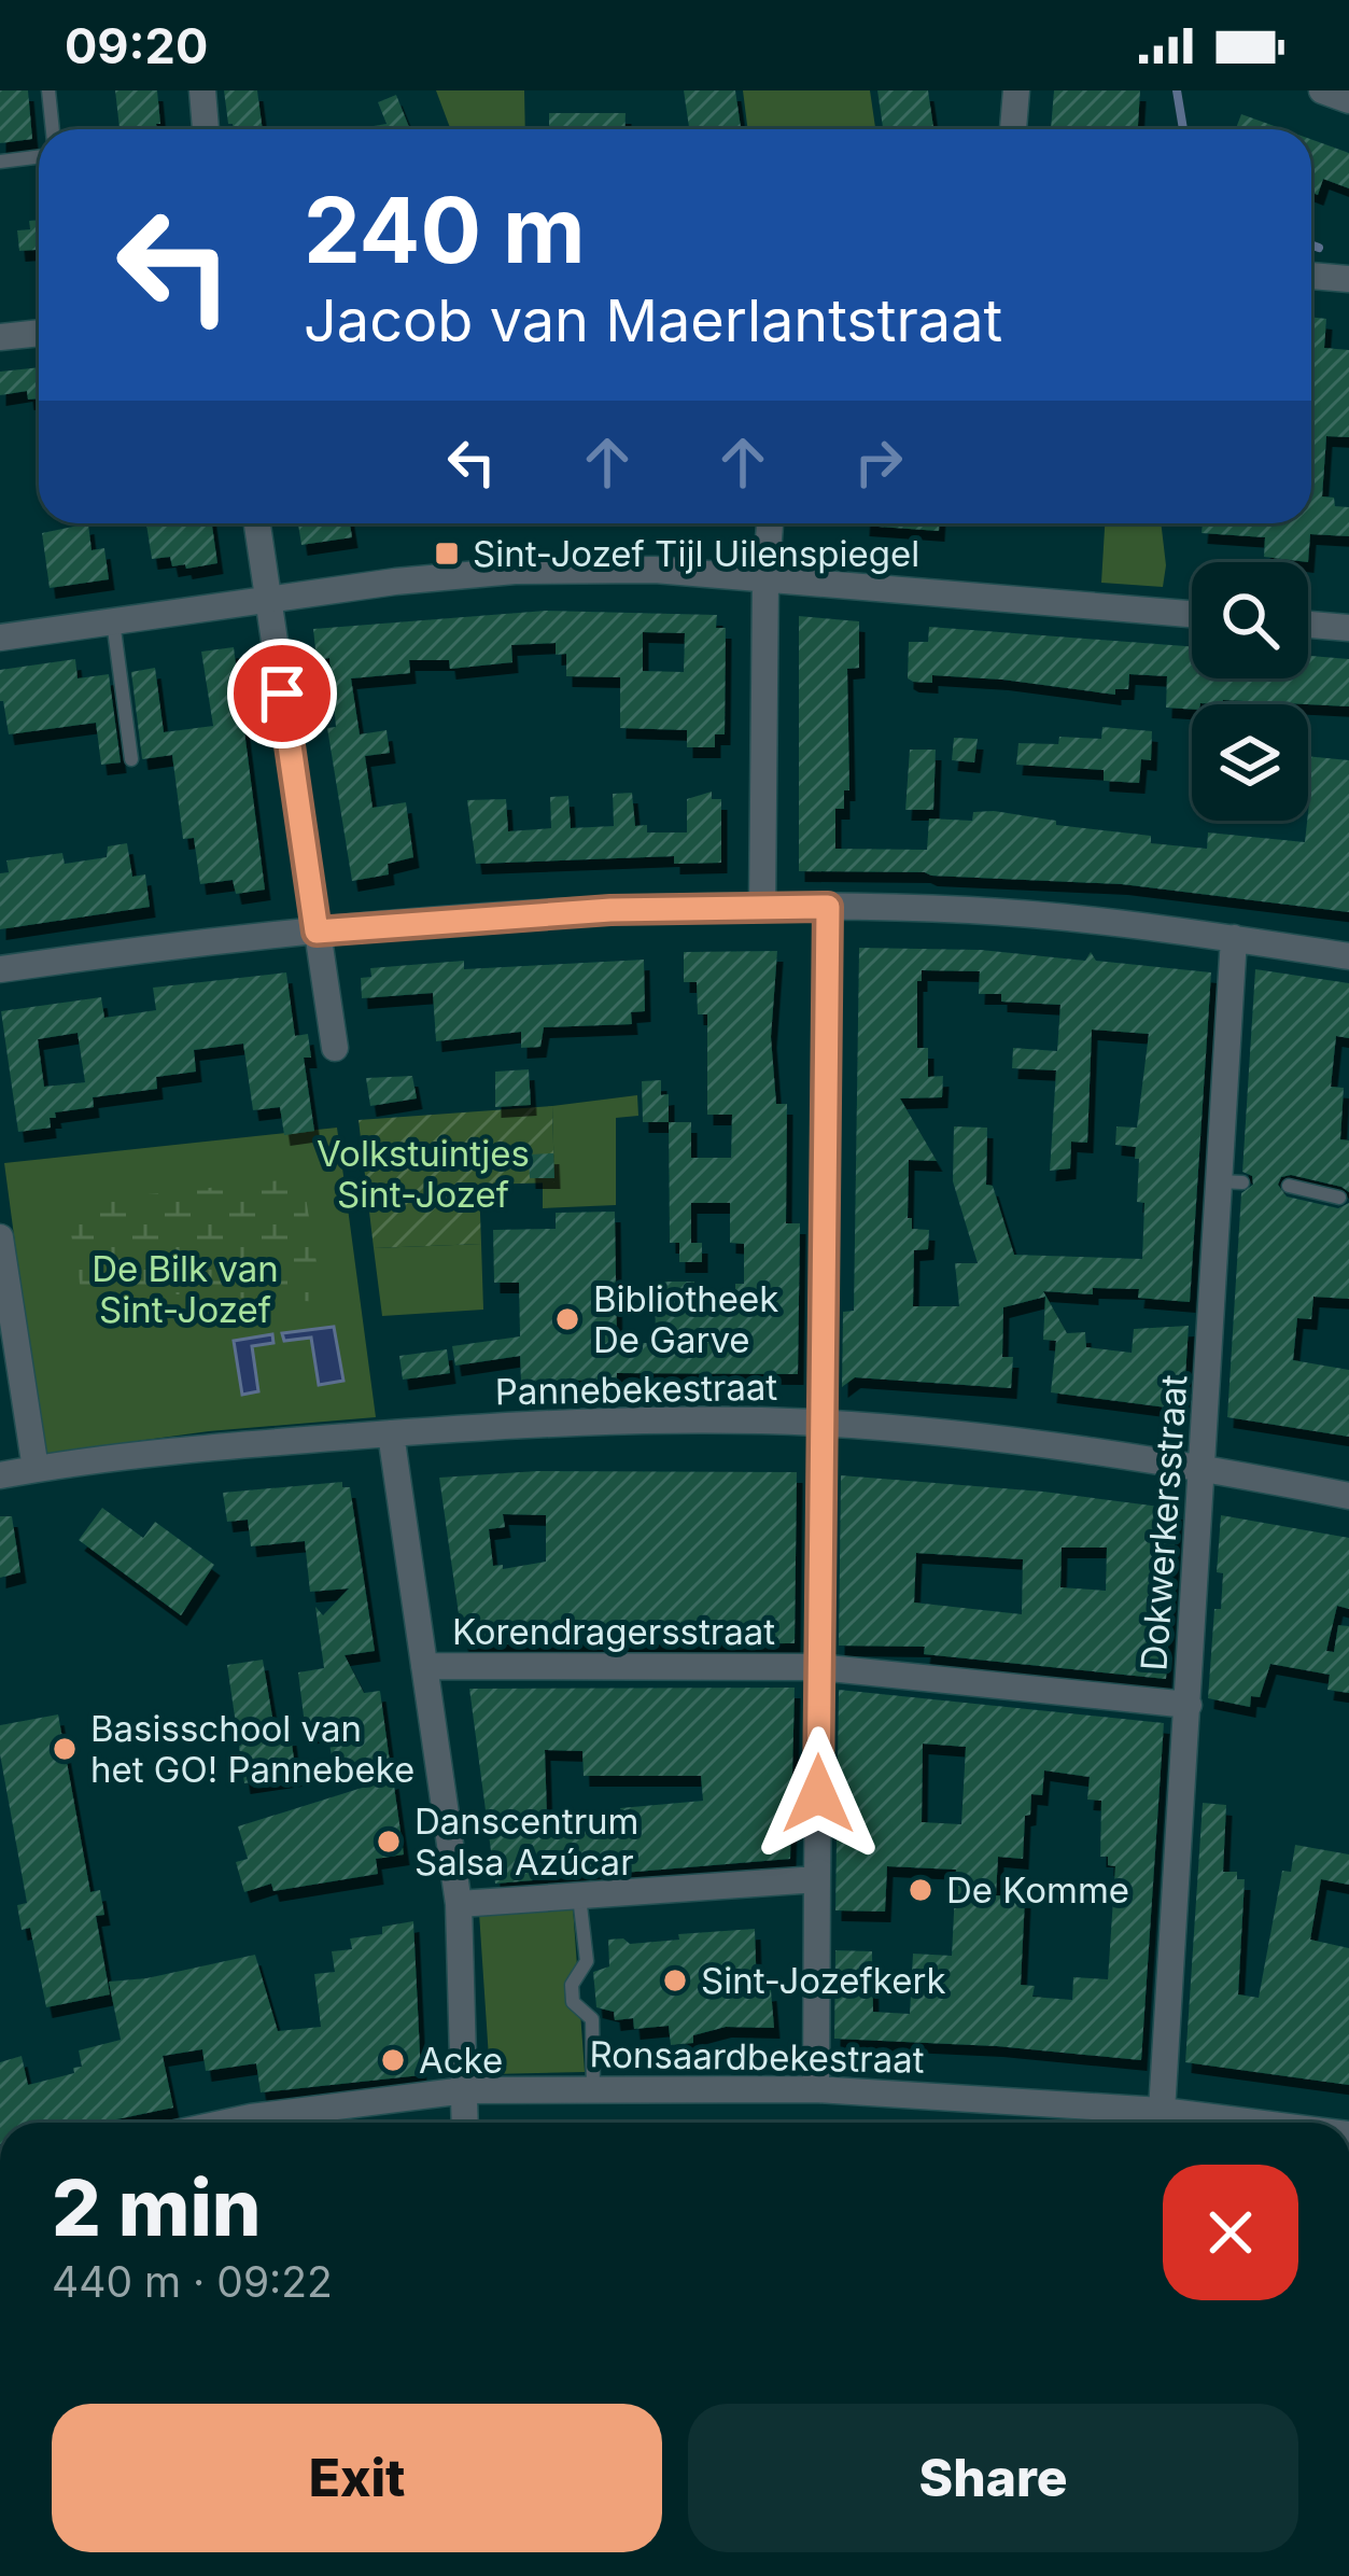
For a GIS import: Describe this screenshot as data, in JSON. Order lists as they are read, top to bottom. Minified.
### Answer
{"streets":{"street":["Pannebekestraat","Dokwerkersstraat","Korendragersstraat","Ronsaardbekestraat"]},"crossings":[["Pannebekestraat","Dokwerkersstraat"],["Dokwerkersstraat","Korendragersstraat"],["Dokwerkersstraat","Ronsaardbekestraat"]],"parks":["Volkstuintjes Sint-Jozef","De Bilk van Sint-Jozef"],"places":{"transit":["Sint-Jozef Tijl Uilenspiegel"],"other":["Bibliotheek De Garve","Basisschool van het GO! Pannebeke","Danscentrum Salsa Azúcar","De Komme","Sint-Jozefkerk","Acke"]},"page":{"status":"09:20","turn":["240 m","Jacob van Maerlantstraat"],"heading":["2 min","440 m · 09:22"],"buttons":["Exit","Share"]}}
